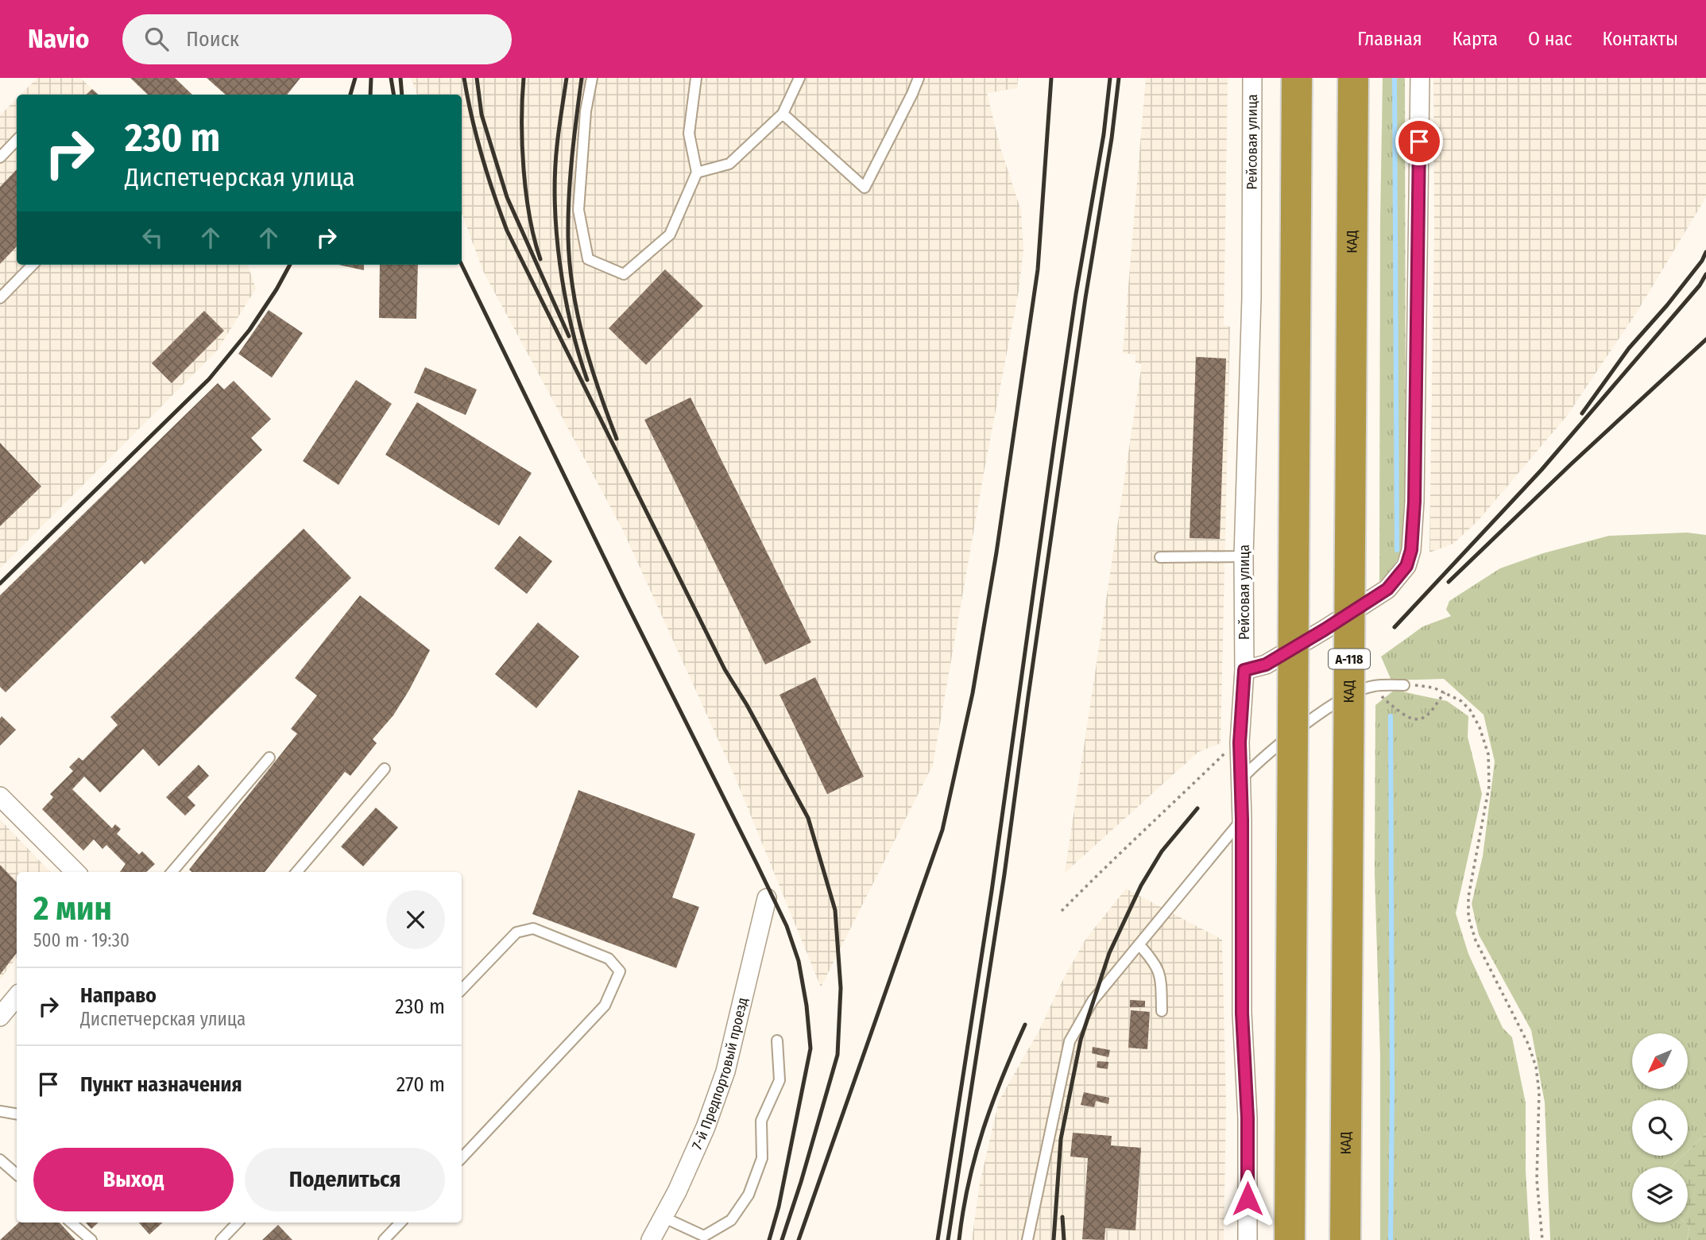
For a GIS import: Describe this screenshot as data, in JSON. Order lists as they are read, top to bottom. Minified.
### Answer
{"streets":{"highway":["КАД","А-118"],"street":["Рейсовая улица","7-й Предпортовый проезд"]},"north":"bottom left","page":{"header":"Navio","search":"Поиск","nav":["Главная","Карта","О нас","Контакты"],"turn":["230 m","Диспетчерская улица"],"heading":["2 мин","500 m · 19:30"],"list":[{"name":"Направо","note":"Диспетчерская улица","value":"230 m"},{"name":"Пункт назначения","value":"270 m"}],"buttons":["Выход","Поделиться"]}}
